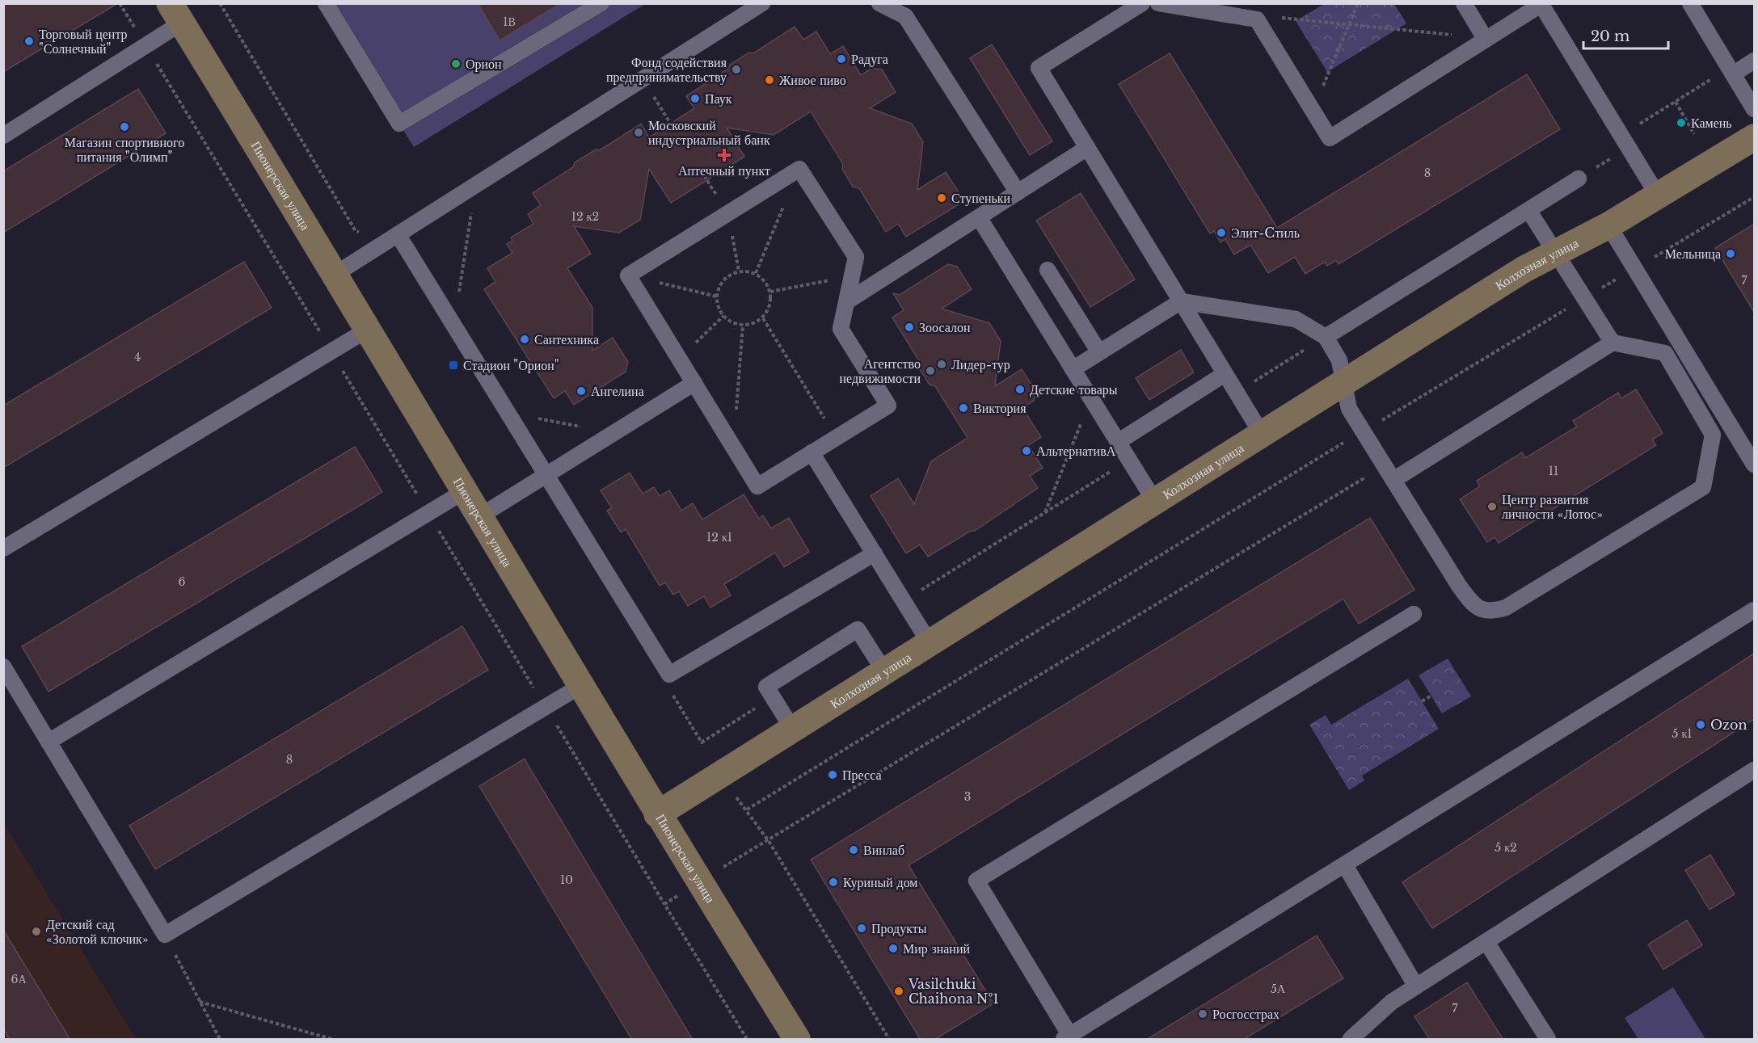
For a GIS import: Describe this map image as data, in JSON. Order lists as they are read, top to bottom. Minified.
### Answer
{"streets":{"street":["Пионерская улица","Колхозная улица"]},"crossings":[["Пионерская улица","Колхозная улица"]],"places":{"other":["Торговый центр \"Солнечный\"","Радуга","Орион","Фонд содействия предпринимательству","Живое пиво","Паук","Камень","Магазин спортивного питания \"Олимп\"","Московский индустриальный банк","Ступеньки","Элит-Cтиль","Мельница","Зоосалон","Сантехника","Лидер-тур","Агентство недвижимости","Детские товары","Ангелина","Виктория","АльтернативА","Центр развития личности «Лотос»","Ozon","Пресса","Винлаб","Куриный дом","Продукты","Детский сад «Золотой ключик»","Мир знаний","Vasilchuki Chaihona №1","Росгосстрах"],"health":["Аптечный пункт"],"transit":["Стадион \"Орион\""]},"house_numbers":["1В","8","12 к2","7","4","11","12 к1","6","5 к1","8","3","5 к2","10","6А","5А","7"],"scale_bar":"20 m"}
